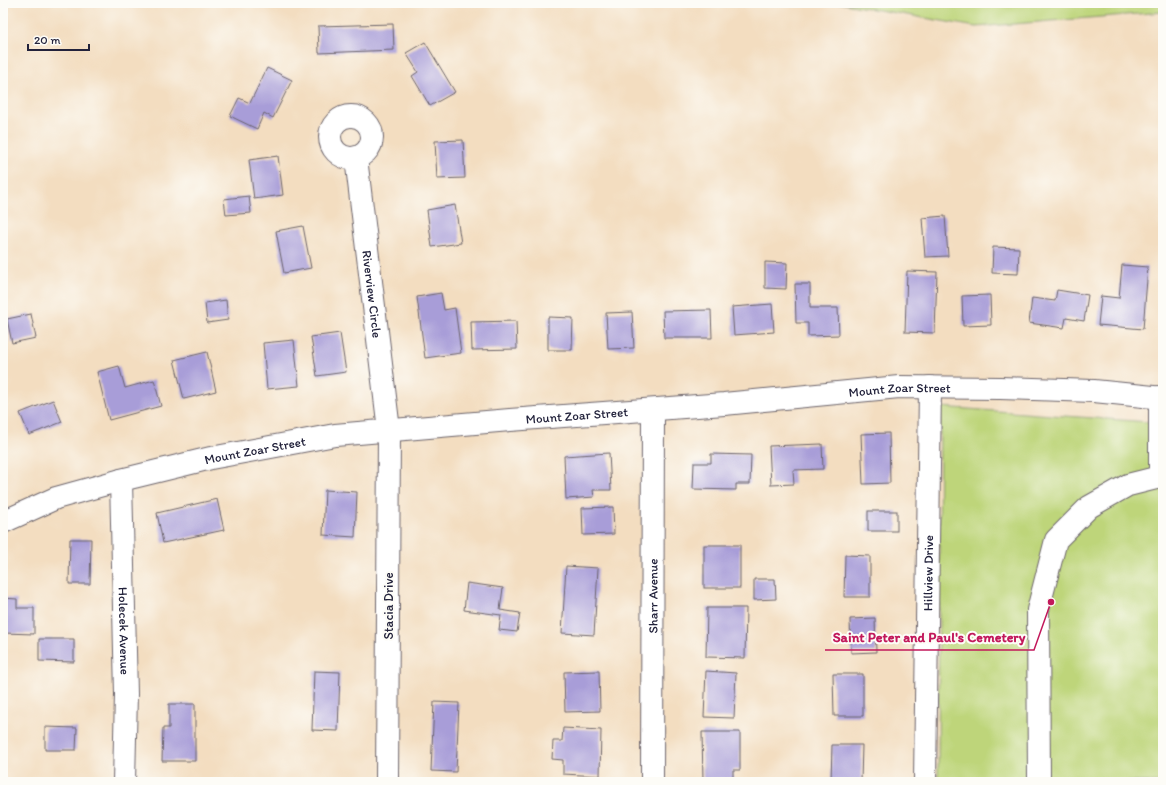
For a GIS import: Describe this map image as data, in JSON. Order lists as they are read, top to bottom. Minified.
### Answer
{"streets":{"street":["Riverview Circle","Mount Zoar Street","Hillview Drive","Sharr Avenue","Stacia Drive","Holecek Avenue"]},"crossings":[["Riverview Circle","Mount Zoar Street"],["Riverview Circle","Stacia Drive"],["Mount Zoar Street","Hillview Drive"],["Mount Zoar Street","Sharr Avenue"],["Mount Zoar Street","Stacia Drive"],["Mount Zoar Street","Holecek Avenue"]],"places":["Saint Peter and Paul's Cemetery"],"scale_bar":"20 m"}
